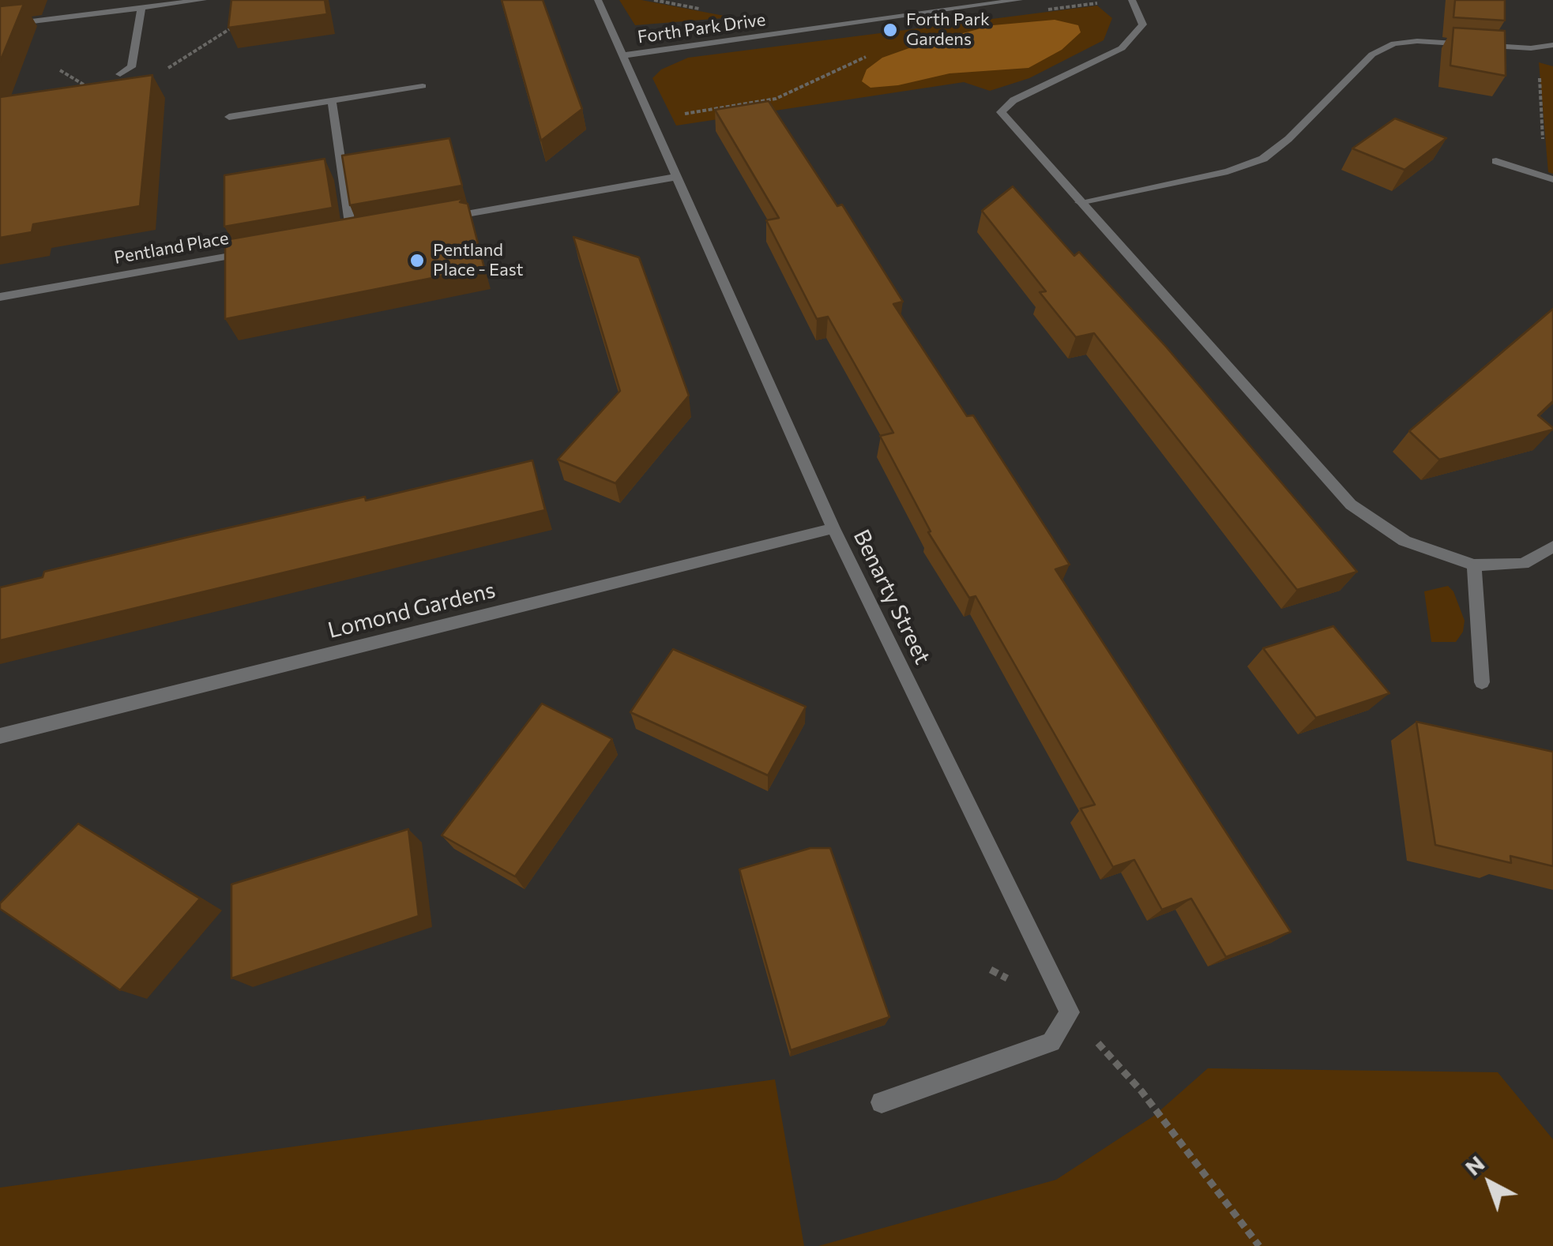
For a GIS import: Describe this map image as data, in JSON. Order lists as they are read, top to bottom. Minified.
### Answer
{"streets":{"street":["Forth Park Drive","Pentland Place","Benarty Street","Lomond Gardens"]},"crossings":[["Forth Park Drive","Benarty Street"],["Benarty Street","Lomond Gardens"]],"places":["Forth Park Gardens","Pentland Place - East"],"north":"top left"}
